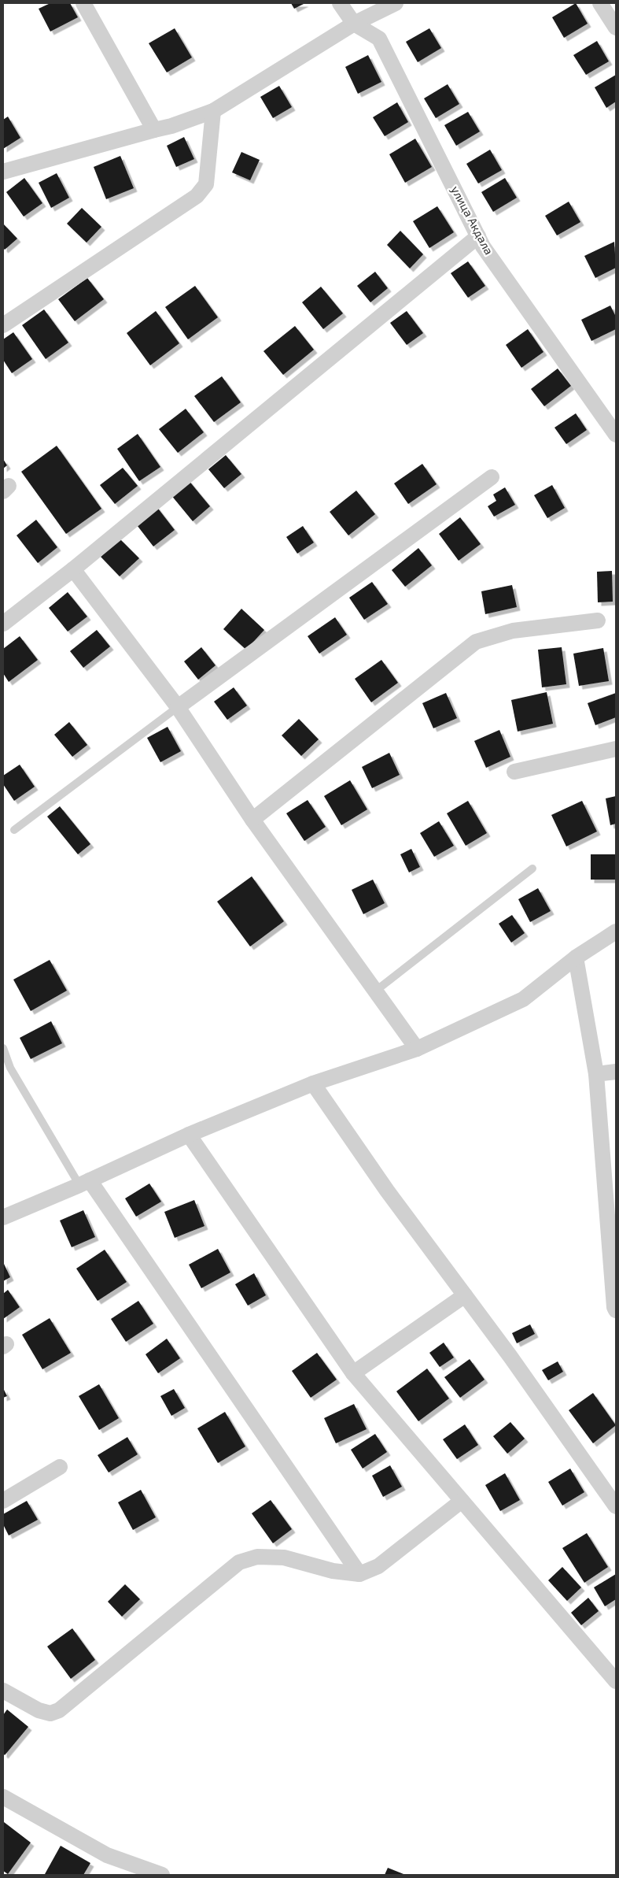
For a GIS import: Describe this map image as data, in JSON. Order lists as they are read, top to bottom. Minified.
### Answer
{"streets":{"street":["улица Акдала"]}}
